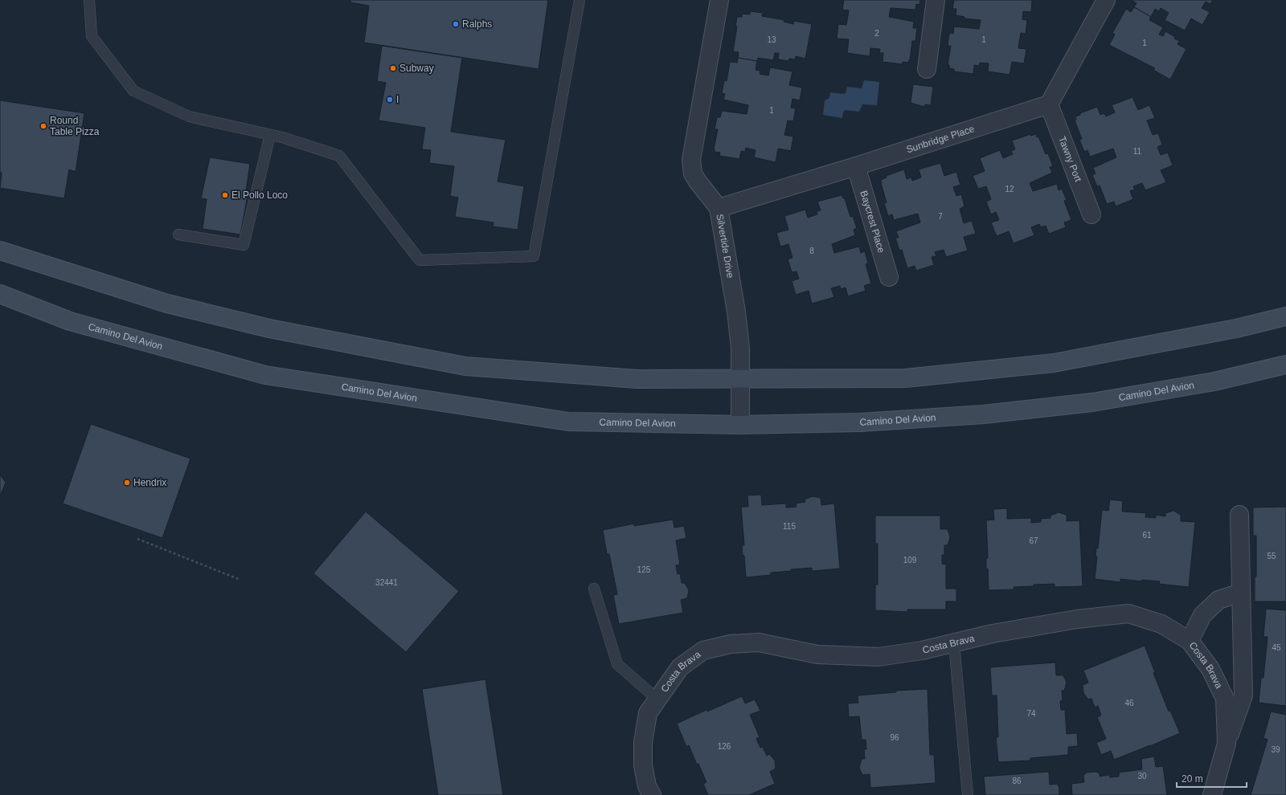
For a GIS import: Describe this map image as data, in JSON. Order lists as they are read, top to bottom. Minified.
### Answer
{"streets":{"main road":["Camino Del Avion"],"street":["Sunbridge Place","Tawny Port","Baycrest Place","Silvertide Drive","Costa Brava"]},"crossings":[["Sunbridge Place","Tawny Port"],["Sunbridge Place","Baycrest Place"],["Sunbridge Place","Silvertide Drive"],["Silvertide Drive","Camino Del Avion"]],"places":["Ralphs","Subway","I","Round Table Pizza","El Pollo Loco","Hendrix"],"house_numbers":["2","13","1","1","1","11","12","7","8","115","61","67","55","109","125","32441","45","46","74","96","126","39","30","86"],"scale_bar":"20 m"}
